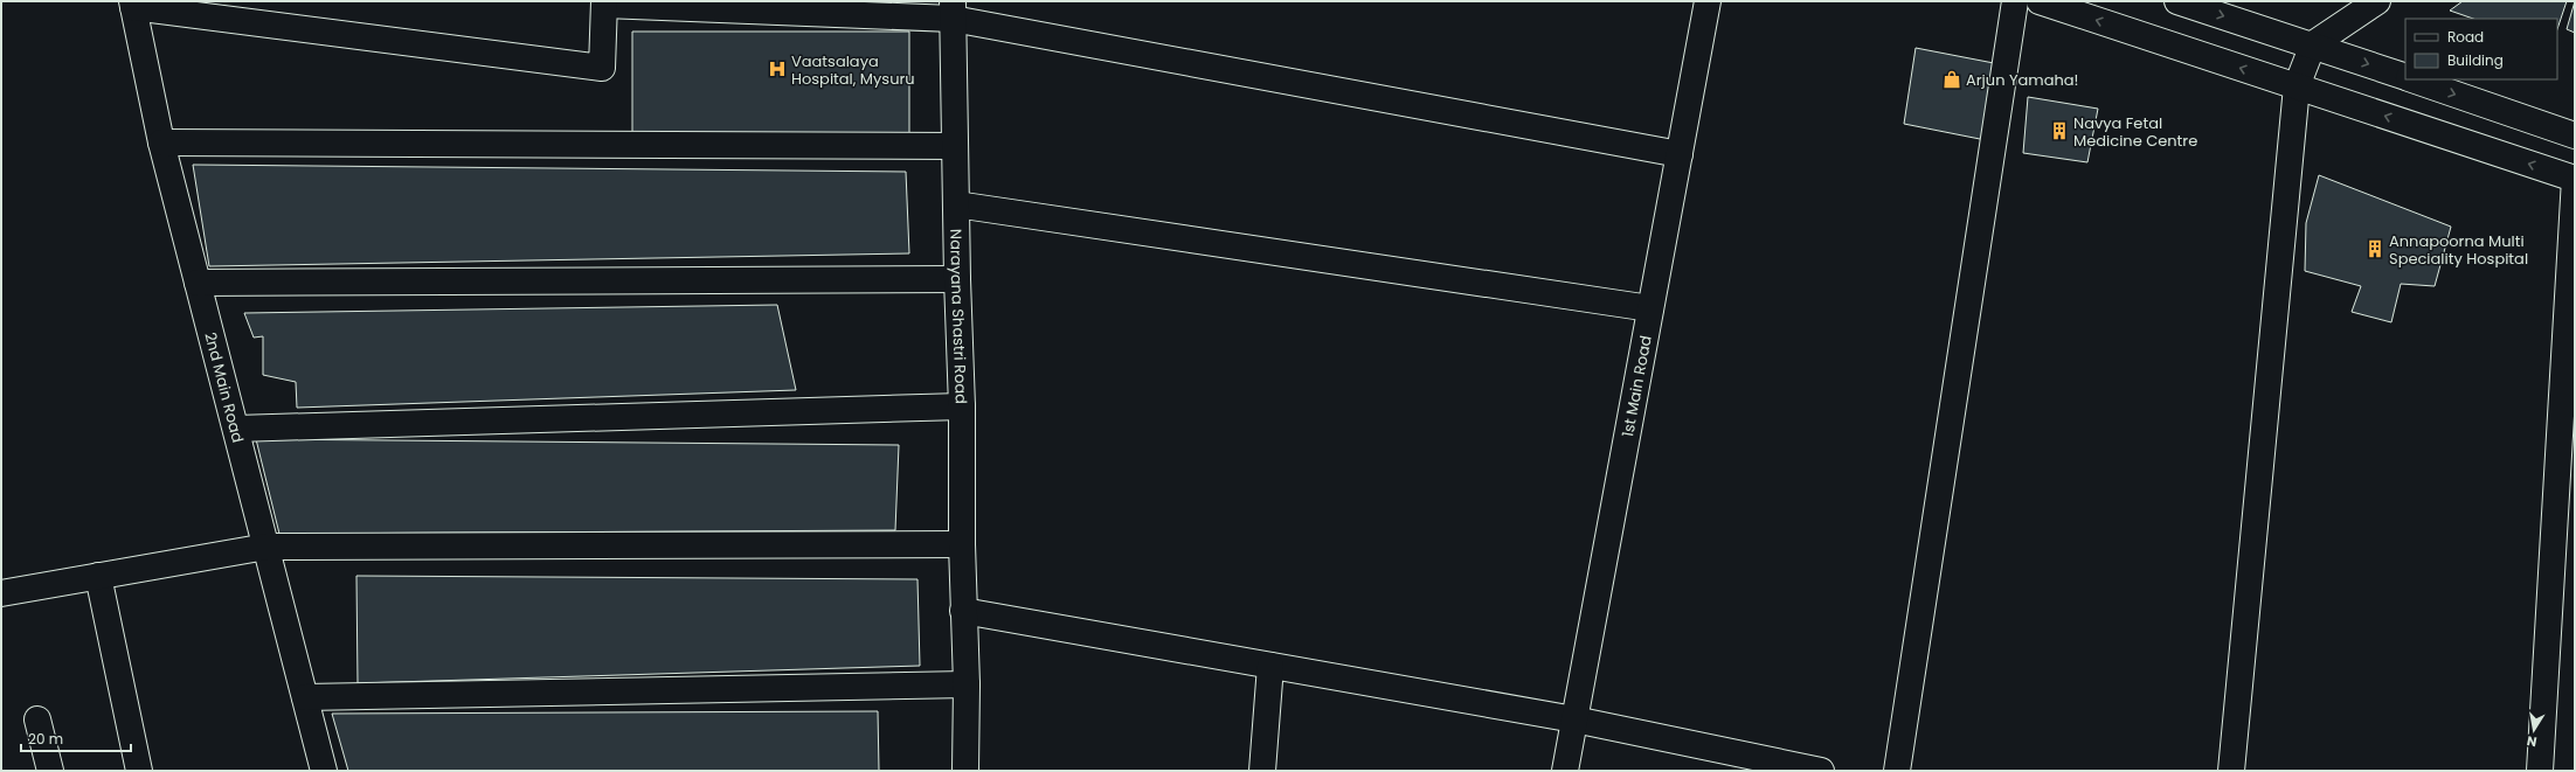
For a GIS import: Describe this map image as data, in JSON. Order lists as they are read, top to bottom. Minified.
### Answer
{"streets":{"street":["Narayana Shastri Road","1st Main Road","2nd Main Road"]},"places":{"hospital":["Vaatsalaya Hospital, Mysuru"],"shop":["Arjun Yamaha!"],"building":["Navya Fetal Medicine Centre","Annapoorna Multi Speciality Hospital"]},"legend":["Road","Building"],"scale_bar":"20 m","north":"bottom"}
